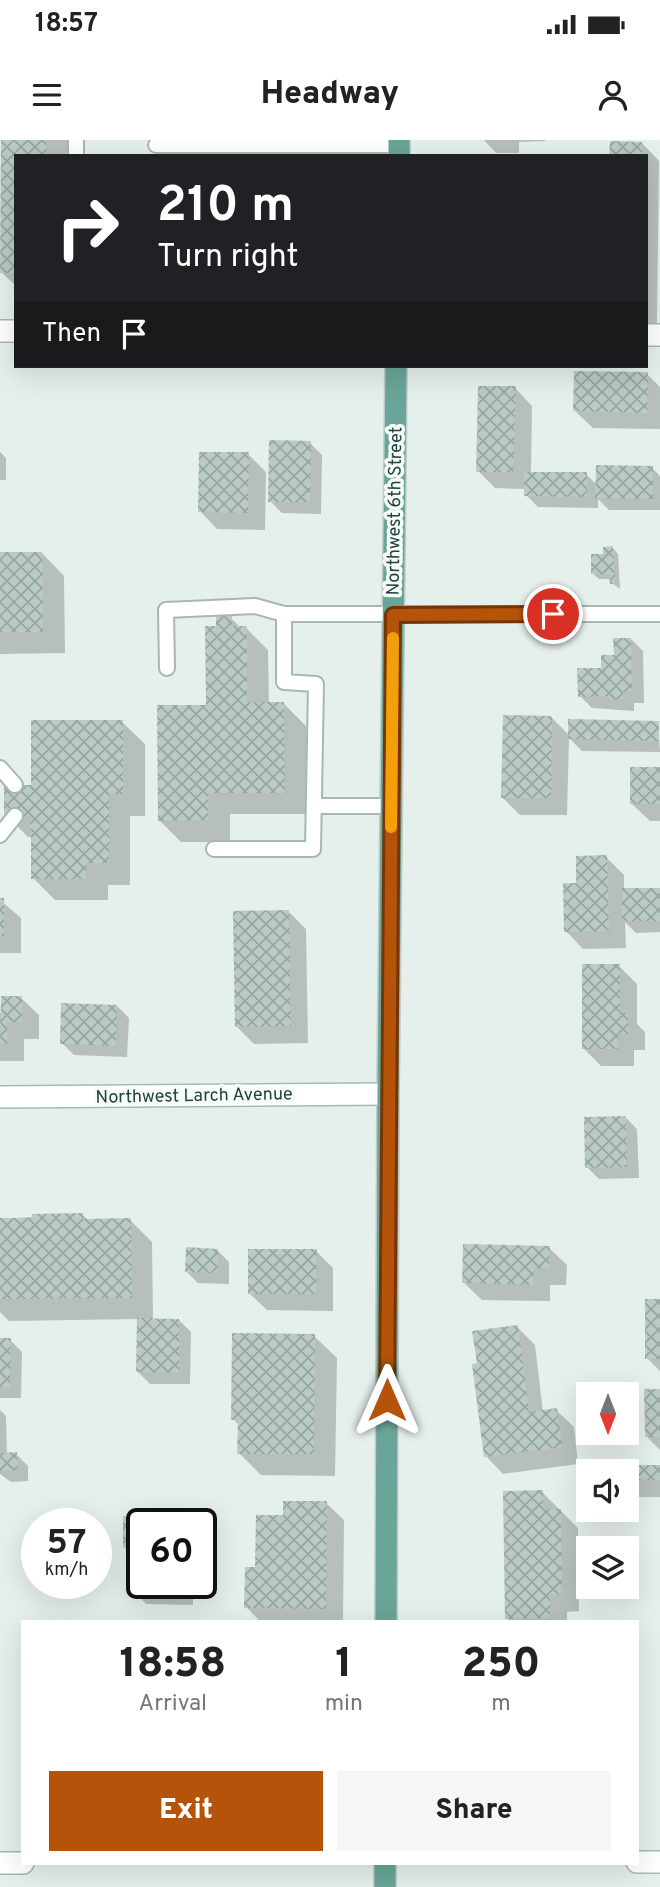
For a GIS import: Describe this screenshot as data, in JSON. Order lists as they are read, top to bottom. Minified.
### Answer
{"streets":{"main road":["Northwest 6th Street"],"street":["Northwest Larch Avenue"]},"crossings":[["Northwest 6th Street","Northwest Larch Avenue"]],"north":"bottom","page":{"status":"18:57","header":"Headway","turn":["210 m","Turn right"],"then":"Then","speed":"57 km/h","limit":"60","eta":["18:58","Arrival","1","min","250","m"],"buttons":["Exit","Share"]}}
